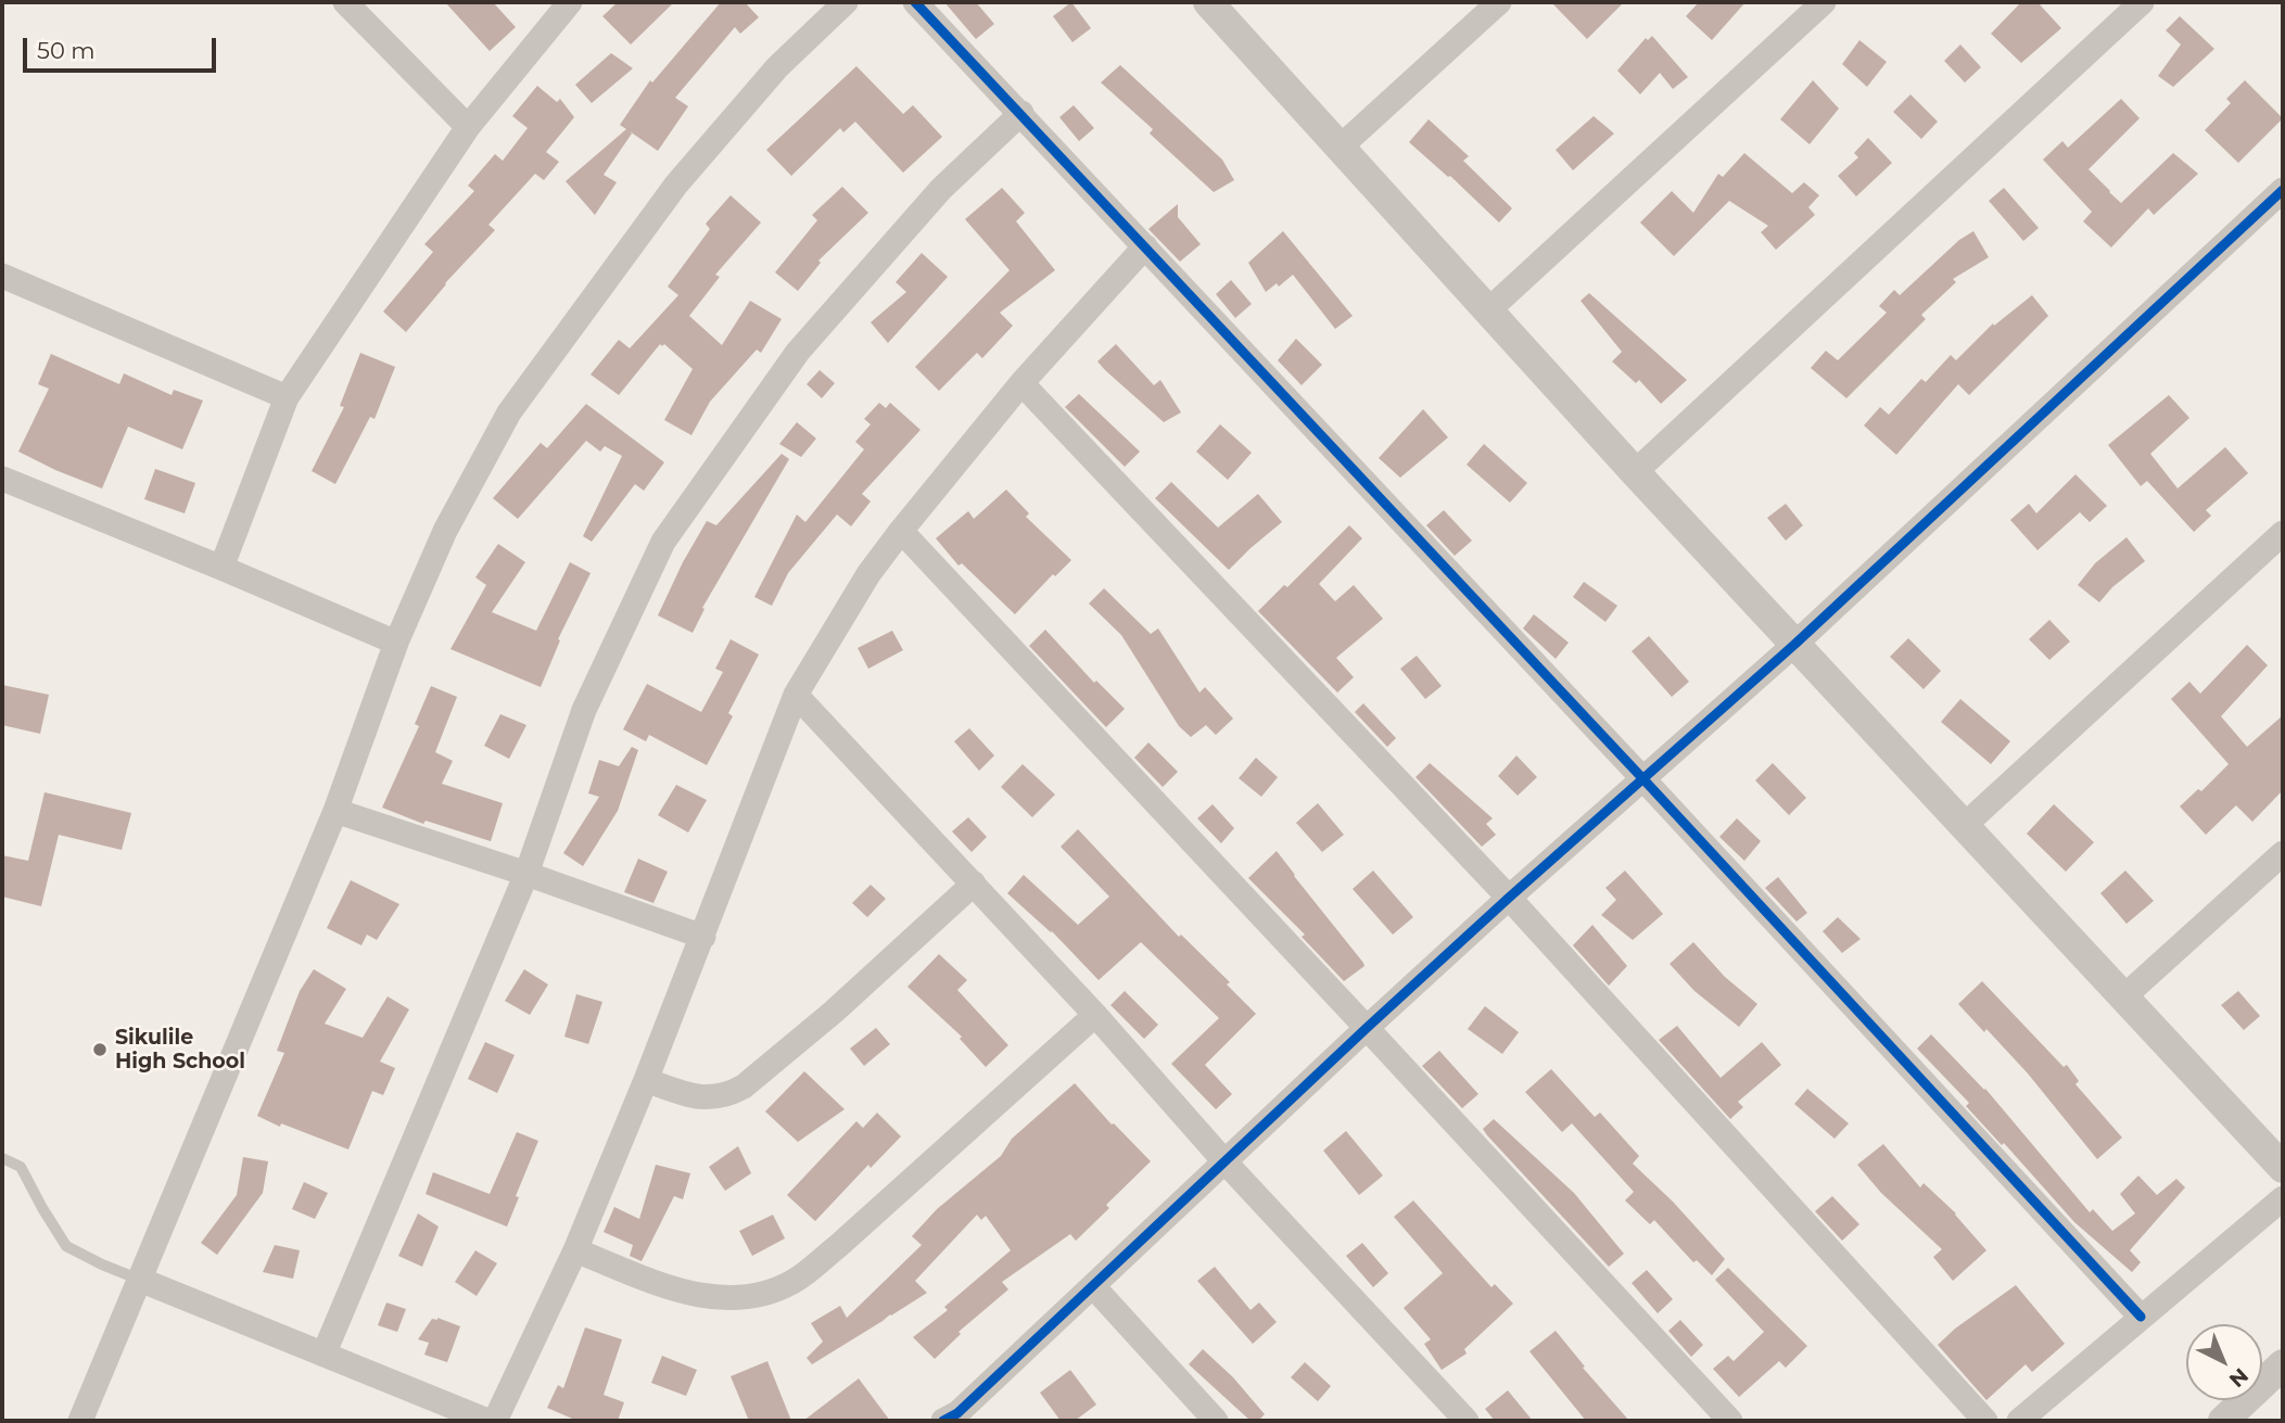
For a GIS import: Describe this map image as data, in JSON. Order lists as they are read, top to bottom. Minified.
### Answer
{"places":["Sikulile High School"],"scale_bar":"50 m","north":"bottom right"}
